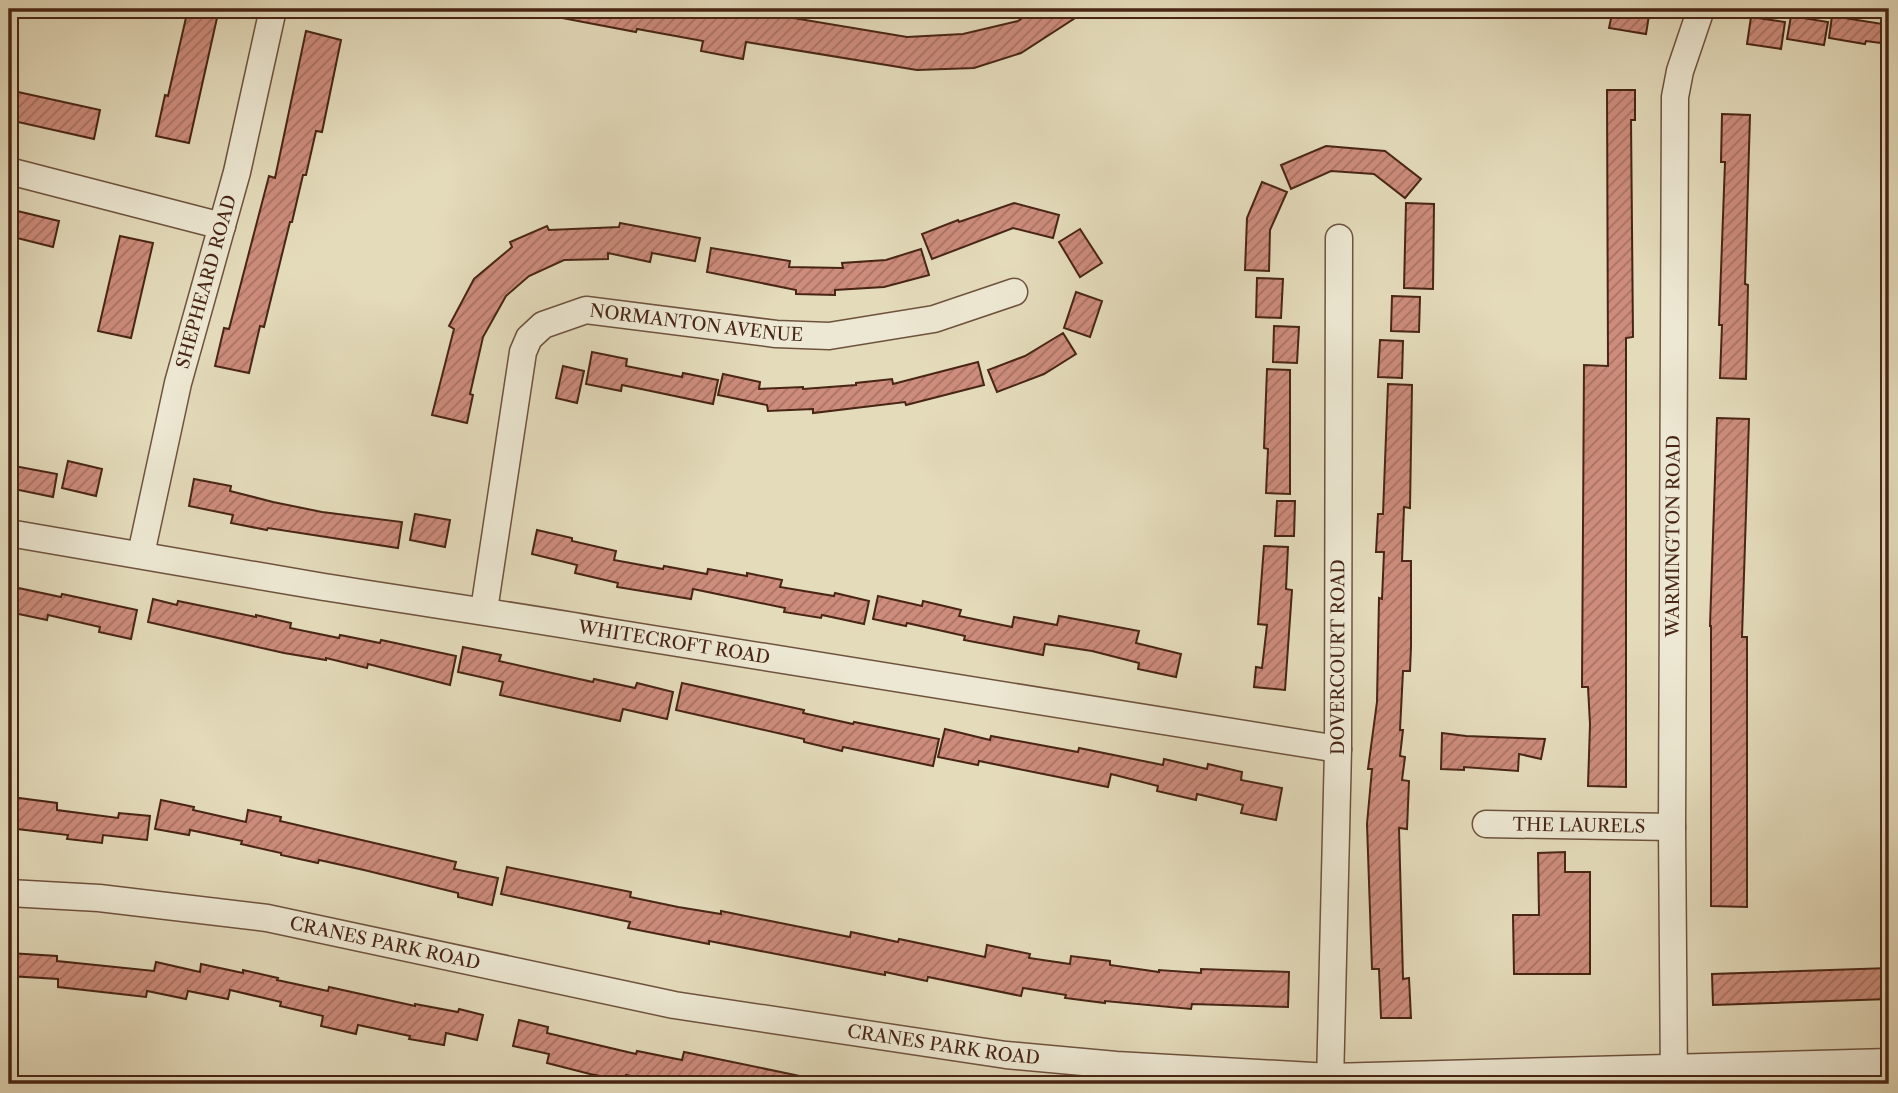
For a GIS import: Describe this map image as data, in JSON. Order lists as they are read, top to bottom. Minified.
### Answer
{"streets":{"street":["SHEPHEARD ROAD","NORMANTON AVENUE","WARMINGTON ROAD","WHITECROFT ROAD","DOVERCOURT ROAD","THE LAURELS","CRANES PARK ROAD"]},"crossings":[["SHEPHEARD ROAD","WHITECROFT ROAD"],["NORMANTON AVENUE","WHITECROFT ROAD"],["WARMINGTON ROAD","THE LAURELS"],["WARMINGTON ROAD","CRANES PARK ROAD"],["WHITECROFT ROAD","DOVERCOURT ROAD"],["DOVERCOURT ROAD","CRANES PARK ROAD"]]}
